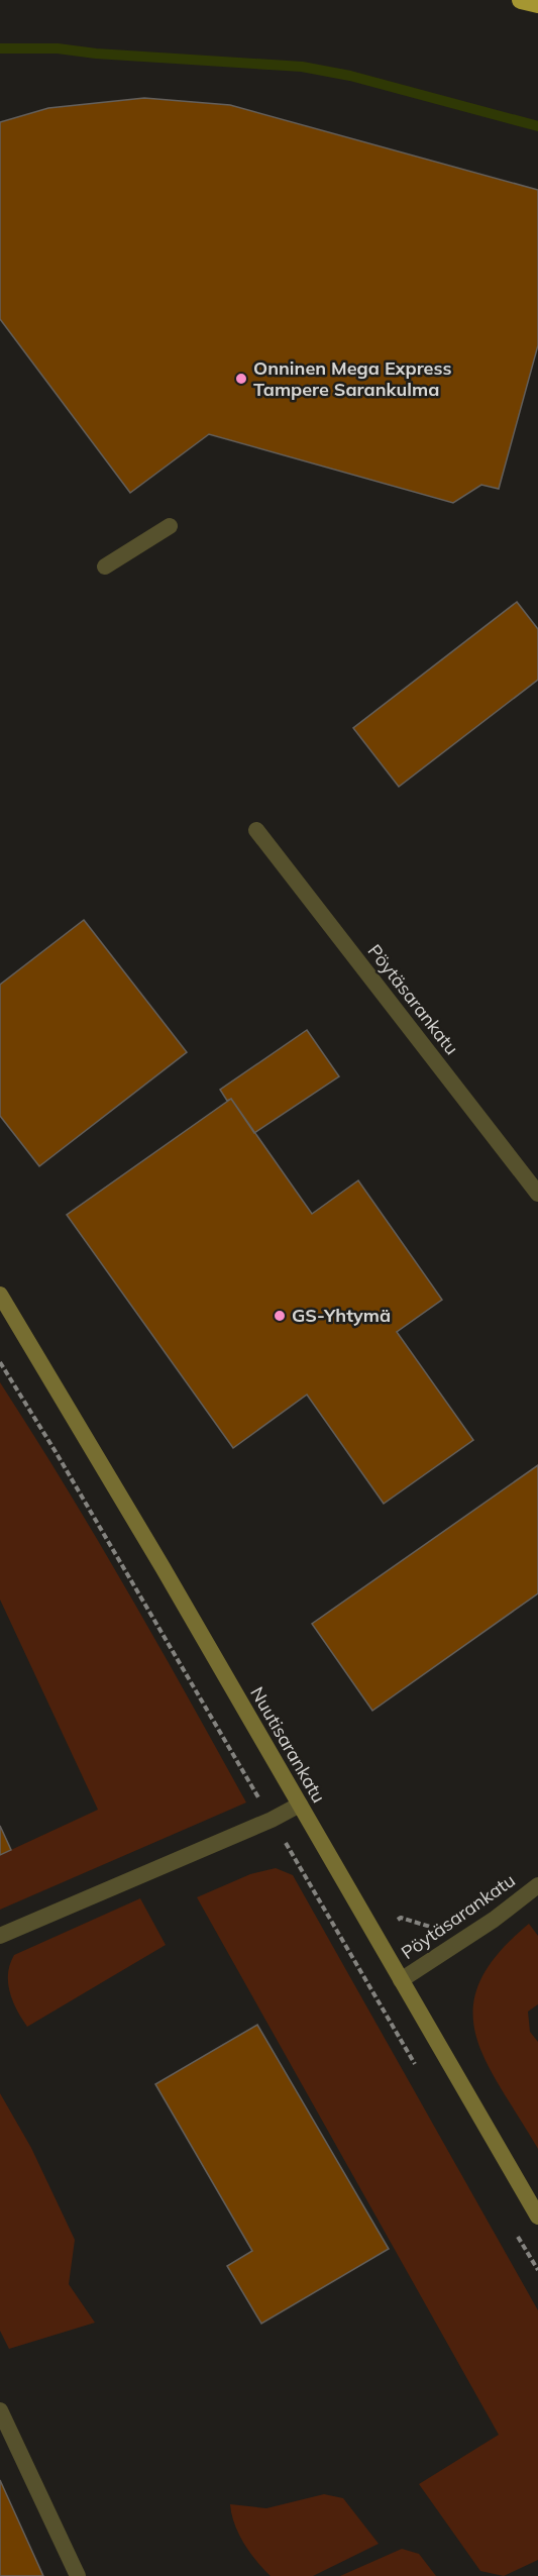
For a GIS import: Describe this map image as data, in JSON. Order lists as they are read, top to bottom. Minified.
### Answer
{"streets":{"main road":["Nuutisarankatu"],"street":["Pöytäsarankatu"]},"crossings":[["Pöytäsarankatu","Nuutisarankatu"]],"places":["Onninen Mega Express Tampere Sarankulma","GS-Yhtymä"]}
